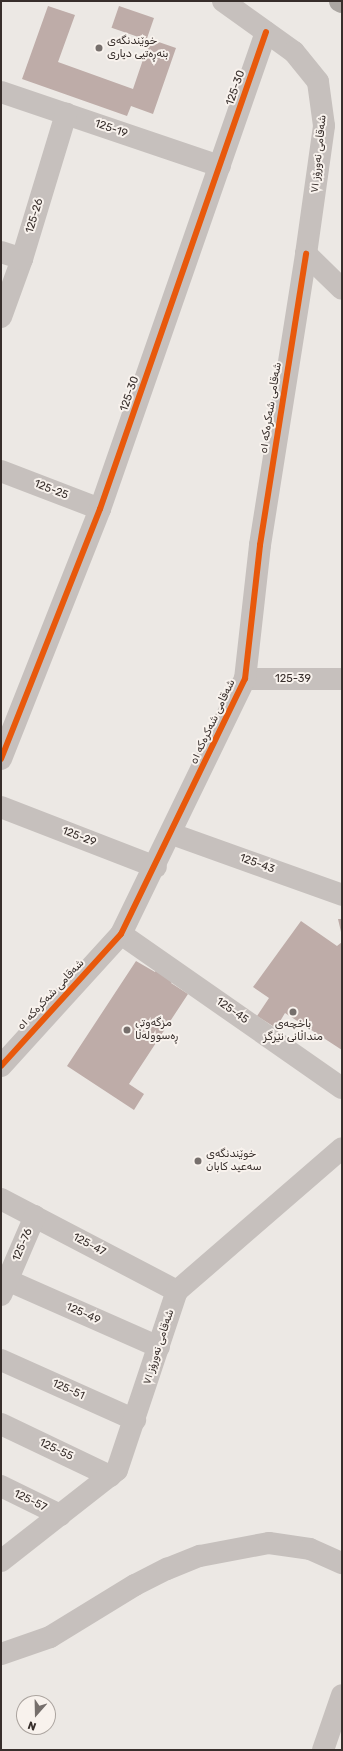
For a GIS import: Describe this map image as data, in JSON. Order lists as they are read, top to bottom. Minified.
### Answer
{"streets":{"street":["125-30","125-19","شەقامی نەورۆز ٧١","125-26","شەقامی شەکرەکە ٥١","125-25","125-39","125-29","125-43","125-45","125-76","125-47","125-49","125-51","125-55","125-57"]},"crossings":[["125-30","125-19"],["125-30","شەقامی نەورۆز ٧١"],["125-30","125-25"],["125-19","125-26"],["شەقامی نەورۆز ٧١","شەقامی شەکرەکە ٥١"],["شەقامی نەورۆز ٧١","125-47"],["شەقامی نەورۆز ٧١","125-49"],["شەقامی نەورۆز ٧١","125-51"],["شەقامی نەورۆز ٧١","125-55"],["شەقامی نەورۆز ٧١","125-57"],["شەقامی شەکرەکە ٥١","125-39"],["شەقامی شەکرەکە ٥١","125-29"],["شەقامی شەکرەکە ٥١","125-43"],["شەقامی شەکرەکە ٥١","125-45"],["125-76","125-47"],["125-76","125-49"]],"places":["خوێندنگەی بنەڕەتیی دیاری","باخچەی منداڵانی نێرگز","مزگەوتی ڕەسوولەڵا","خوێندنگەی سەعید کابان"],"north":"bottom"}
